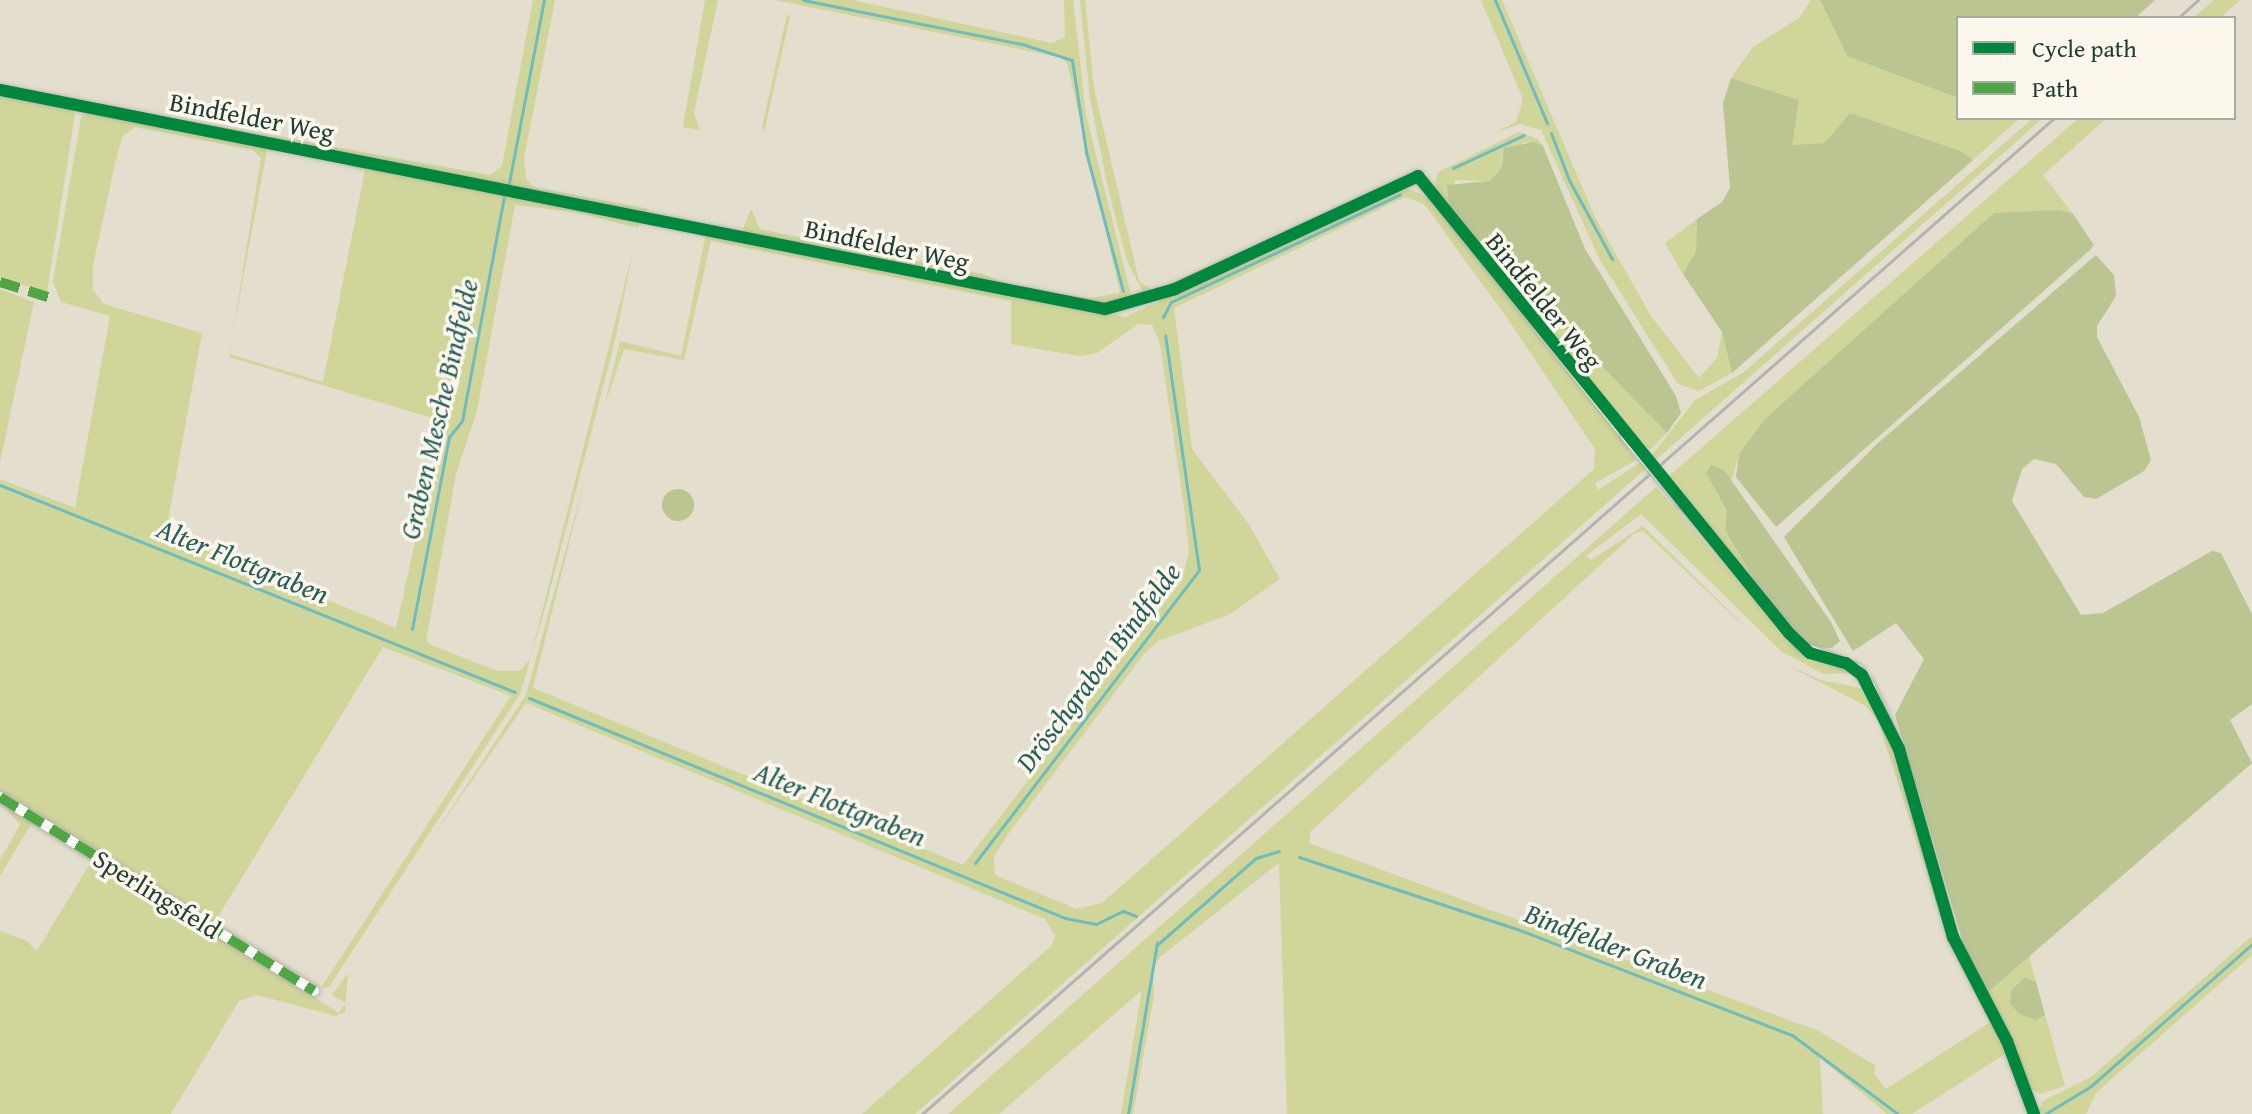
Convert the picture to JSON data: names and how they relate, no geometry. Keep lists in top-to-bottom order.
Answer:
{
  "streets": {
    "street": ["Bindfelder Weg", "Sperlingsfeld"]
  },
  "water": [
    "Graben Mesche Bindfelde",
    "Alter Flottgraben",
    "Dröschgraben Bindfelde",
    "Bindfelder Graben"
  ],
  "legend": ["Cycle path", "Path"]
}
